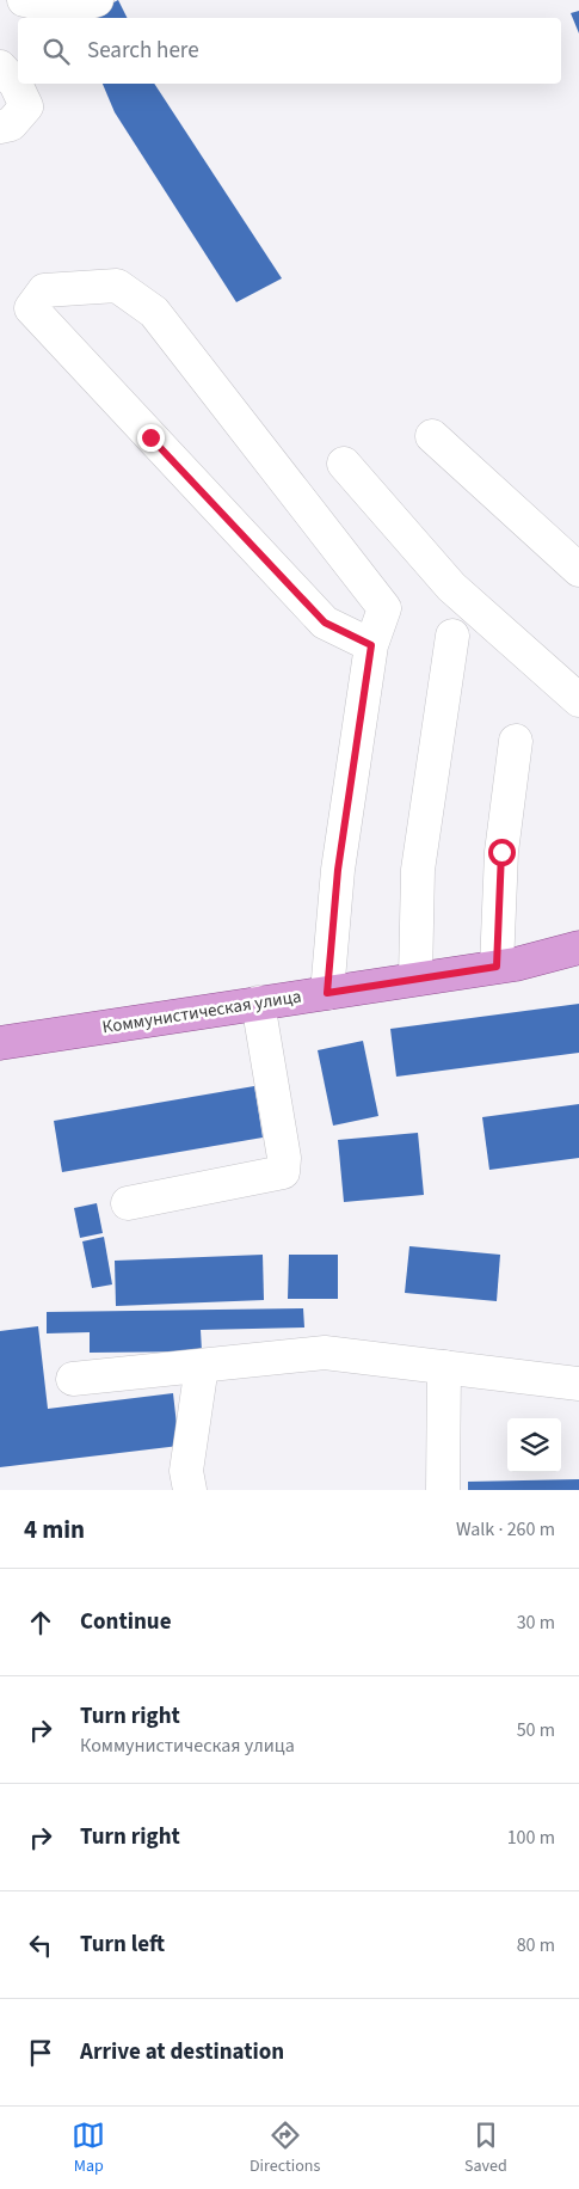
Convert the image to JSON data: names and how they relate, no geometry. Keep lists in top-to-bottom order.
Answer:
{
  "streets": {
    "main road": ["Коммунистическая улица"]
  },
  "page": {
    "search": "Search here",
    "heading": ["4 min", "Walk · 260 m"],
    "list": [
      ["Continue", "30 m"],
      ["Turn right", "Коммунистическая улица", "50 m"],
      ["Turn right", "100 m"],
      ["Turn left", "80 m"],
      "Arrive at destination"
    ],
    "nav": ["Map", "Directions", "Saved"]
  }
}
